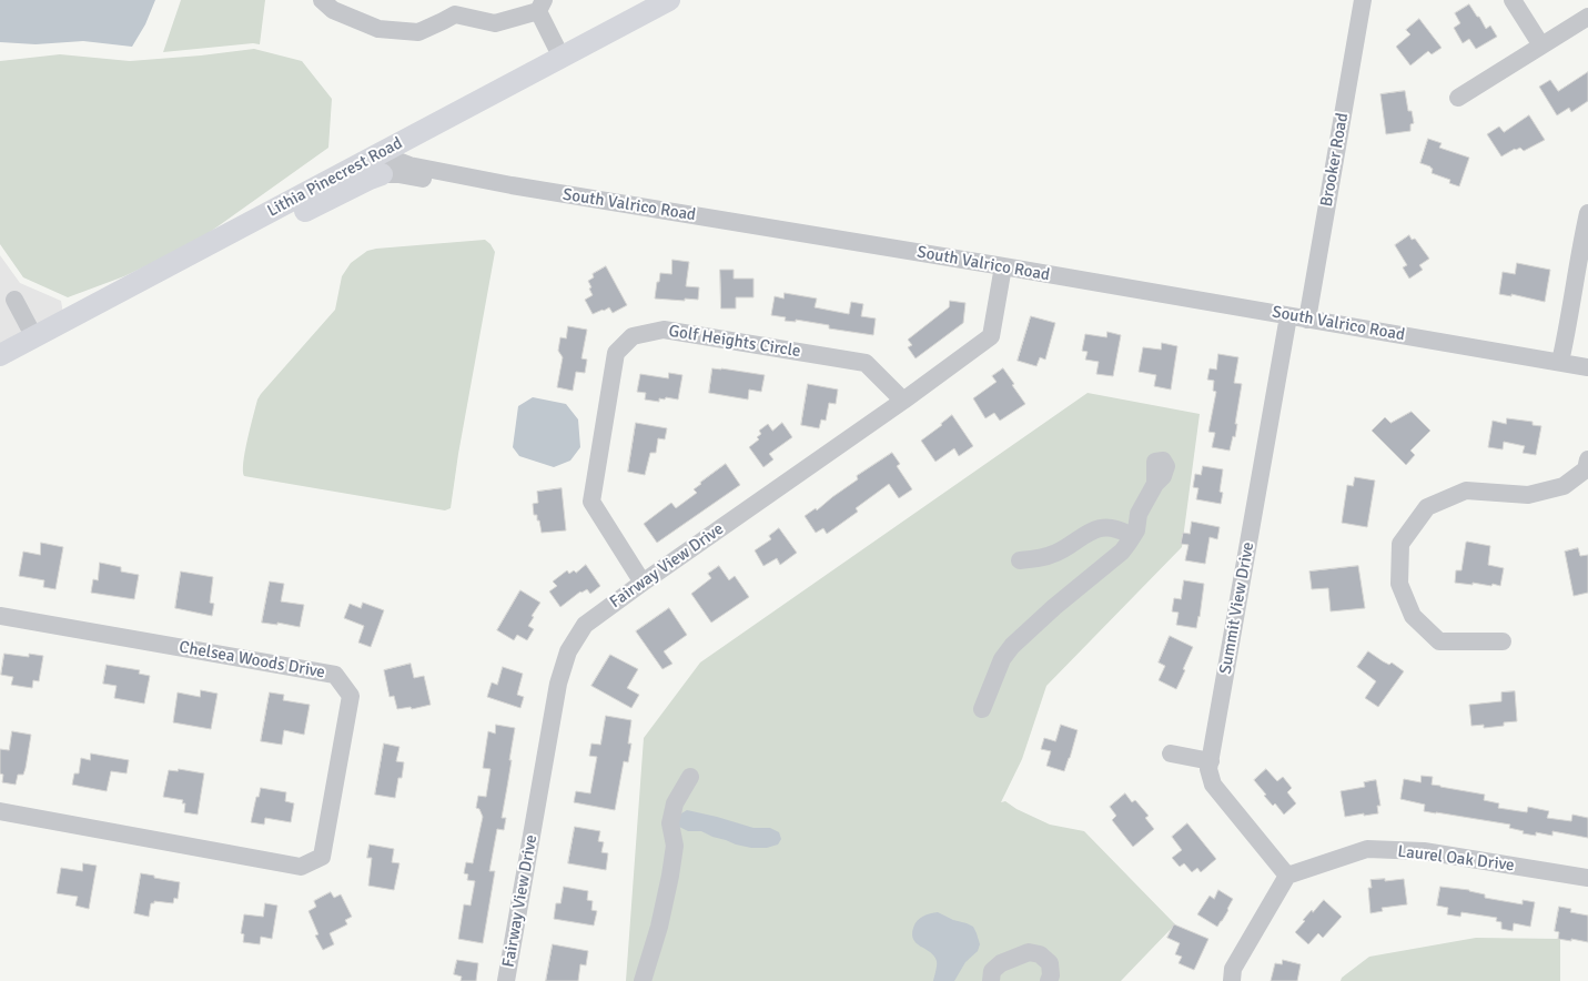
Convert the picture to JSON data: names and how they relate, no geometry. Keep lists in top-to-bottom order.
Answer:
{
  "streets": {
    "main road": ["Lithia Pinecrest Road"],
    "street": [
      "Brooker Road",
      "South Valrico Road",
      "Golf Heights Circle",
      "Fairway View Drive",
      "Summit View Drive",
      "Chelsea Woods Drive",
      "Laurel Oak Drive"
    ]
  },
  "crossings": [
    ["Brooker Road", "South Valrico Road"],
    ["Lithia Pinecrest Road", "South Valrico Road"],
    ["South Valrico Road", "Fairway View Drive"],
    ["South Valrico Road", "Summit View Drive"],
    ["Golf Heights Circle", "Fairway View Drive"],
    ["Summit View Drive", "Laurel Oak Drive"]
  ]
}
